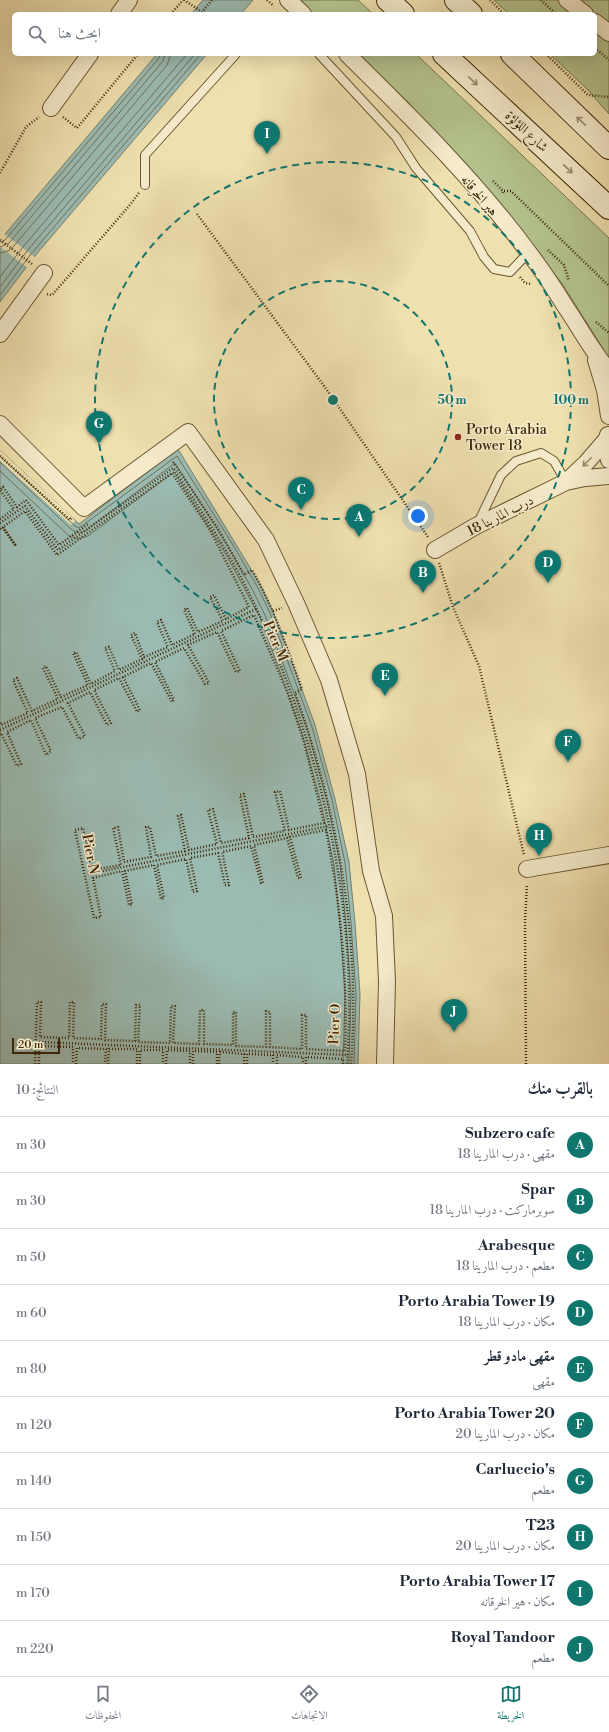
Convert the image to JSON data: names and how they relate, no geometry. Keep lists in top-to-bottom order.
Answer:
{
  "streets": {
    "main road": ["شارع اللؤلؤة"],
    "street": ["هير الخرقانه", "درب المارينا 18"],
    "path": ["Pier M", "Pier N", "Pier O"]
  },
  "crossings": [
    ["Pier M", "Pier N"],
    ["Pier M", "Pier O"],
    ["Pier N", "Pier O"]
  ],
  "places": ["Porto Arabia Tower 18"],
  "scale_bar": "20 m",
  "page": {
    "search": "ابحث هنا",
    "pins": [
      "I",
      "G",
      "C",
      "A",
      "D",
      "B",
      "E",
      "F",
      "H",
      "J"
    ],
    "scale": "20 m",
    "heading": ["بالقرب منك", "النتائج: 10"],
    "list": [
      {
        "mark": "A",
        "name": "Subzero cafe",
        "note": "مقهى · درب المارينا 18",
        "value": "30 m"
      },
      {
        "mark": "B",
        "name": "Spar",
        "note": "سوبرماركت · درب المارينا 18",
        "value": "30 m"
      },
      {
        "mark": "C",
        "name": "Arabesque",
        "note": "مطعم · درب المارينا 18",
        "value": "50 m"
      },
      {
        "mark": "D",
        "name": "Porto Arabia Tower 19",
        "note": "مكان · درب المارينا 18",
        "value": "60 m"
      },
      {
        "mark": "E",
        "name": "مقهى مادو قطر",
        "note": "مقهى",
        "value": "80 m"
      },
      {
        "mark": "F",
        "name": "Porto Arabia Tower 20",
        "note": "مكان · درب المارينا 20",
        "value": "120 m"
      },
      {
        "mark": "G",
        "name": "Carluccio's",
        "note": "مطعم",
        "value": "140 m"
      },
      {
        "mark": "H",
        "name": "T23",
        "note": "مكان · درب المارينا 20",
        "value": "150 m"
      },
      {
        "mark": "I",
        "name": "Porto Arabia Tower 17",
        "note": "مكان · هير الخرقانه",
        "value": "170 m"
      },
      {
        "mark": "J",
        "name": "Royal Tandoor",
        "note": "مطعم",
        "value": "220 m"
      }
    ],
    "nav": ["الخريطة", "الاتجاهات", "المحفوظات"]
  },
  "rings": ["50 m", "100 m"]
}
